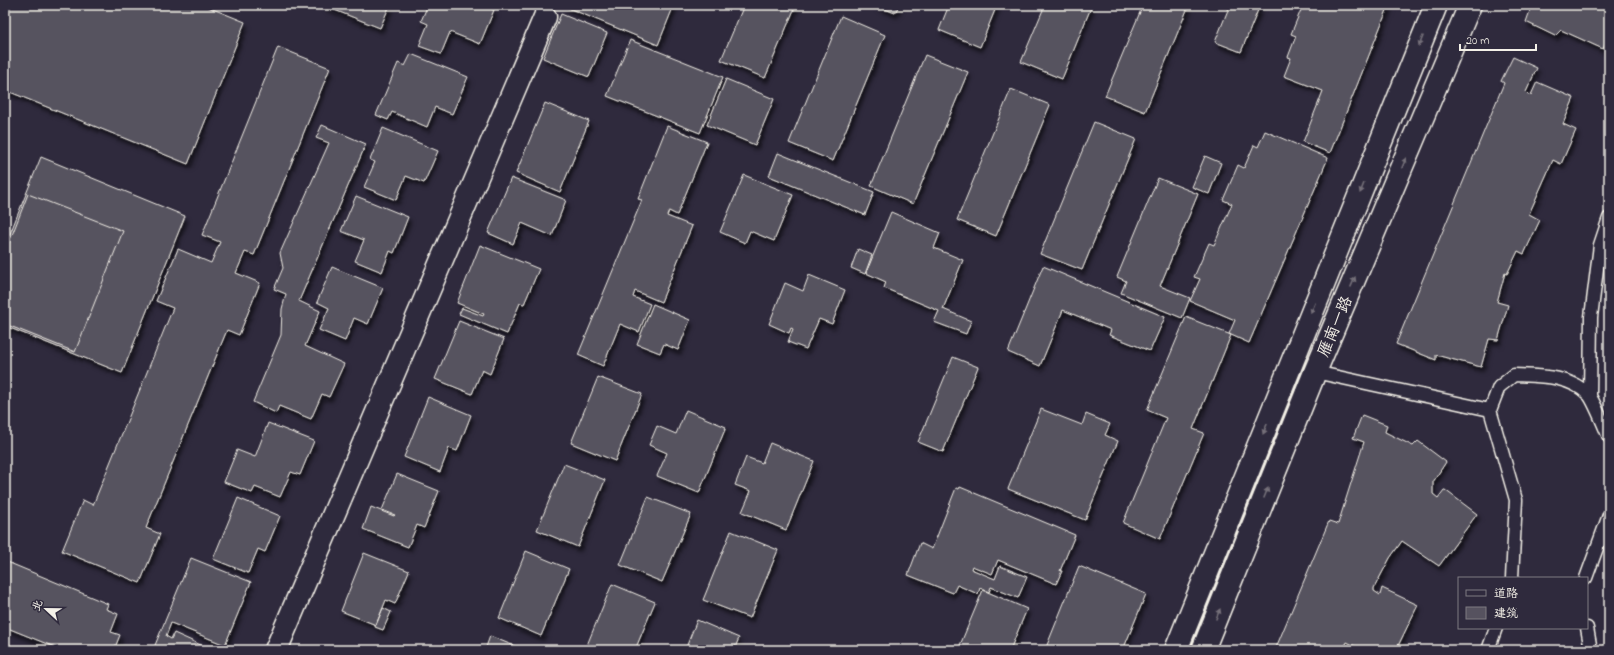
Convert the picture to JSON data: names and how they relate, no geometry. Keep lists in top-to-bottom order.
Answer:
{
  "streets": {
    "main road": ["雁南一路"]
  },
  "legend": ["道路", "建筑"],
  "scale_bar": "20 m",
  "north": "left"
}
